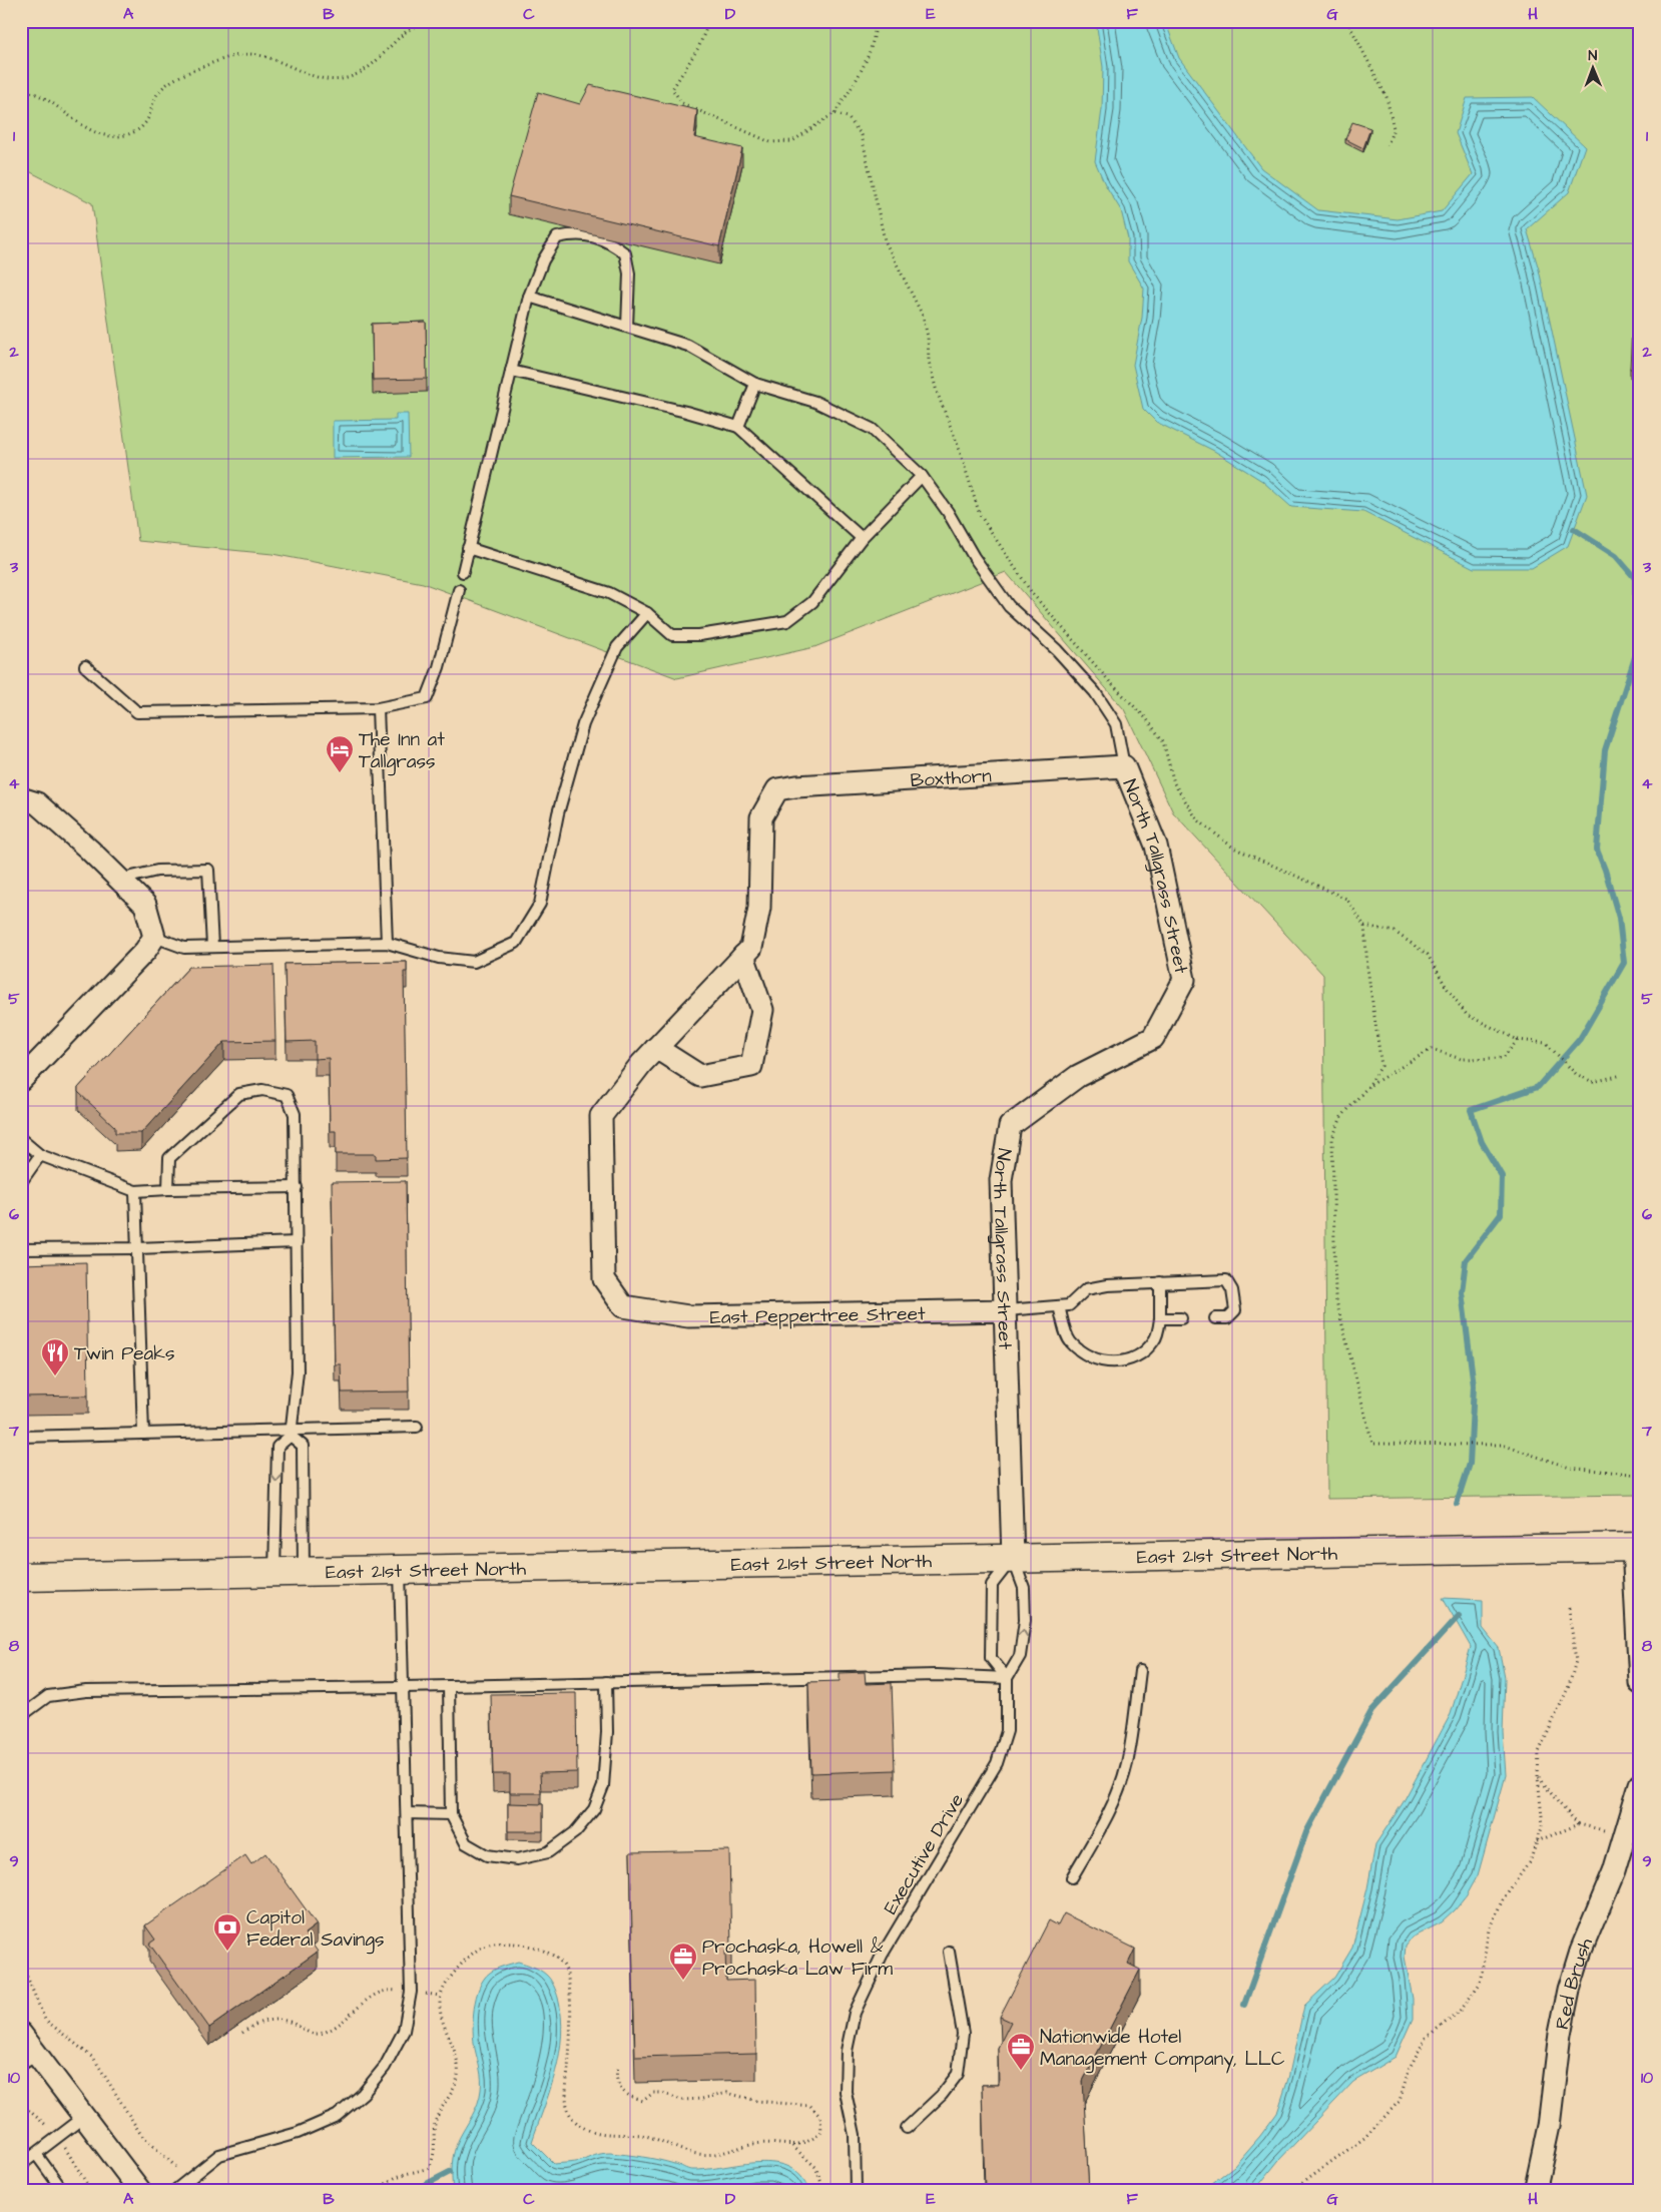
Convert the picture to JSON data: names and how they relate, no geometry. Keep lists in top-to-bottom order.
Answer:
{
  "streets": {
    "main road": ["East 21st Street North"],
    "street": [
      "Boxthorn",
      "North Tallgrass Street",
      "East Peppertree Street",
      "Red Brush"
    ],
    "lane": ["Executive Drive"]
  },
  "crossings": [
    ["Boxthorn", "North Tallgrass Street"],
    ["North Tallgrass Street", "East Peppertree Street"],
    ["North Tallgrass Street", "East 21st Street North"]
  ],
  "places": {
    "hotel": ["The Inn at Tallgrass"],
    "restaurant": ["Twin Peaks"],
    "bank": ["Capitol Federal Savings"],
    "office": ["Prochaska, Howell & Prochaska Law Firm", "Nationwide Hotel Management Company, LLC"]
  },
  "north": "top",
  "grid": {
    "columns": [
      "A",
      "B",
      "C",
      "D",
      "E",
      "F",
      "G",
      "H"
    ],
    "rows": [
      "1",
      "2",
      "3",
      "4",
      "5",
      "6",
      "7",
      "8",
      "9",
      "10"
    ]
  }
}
